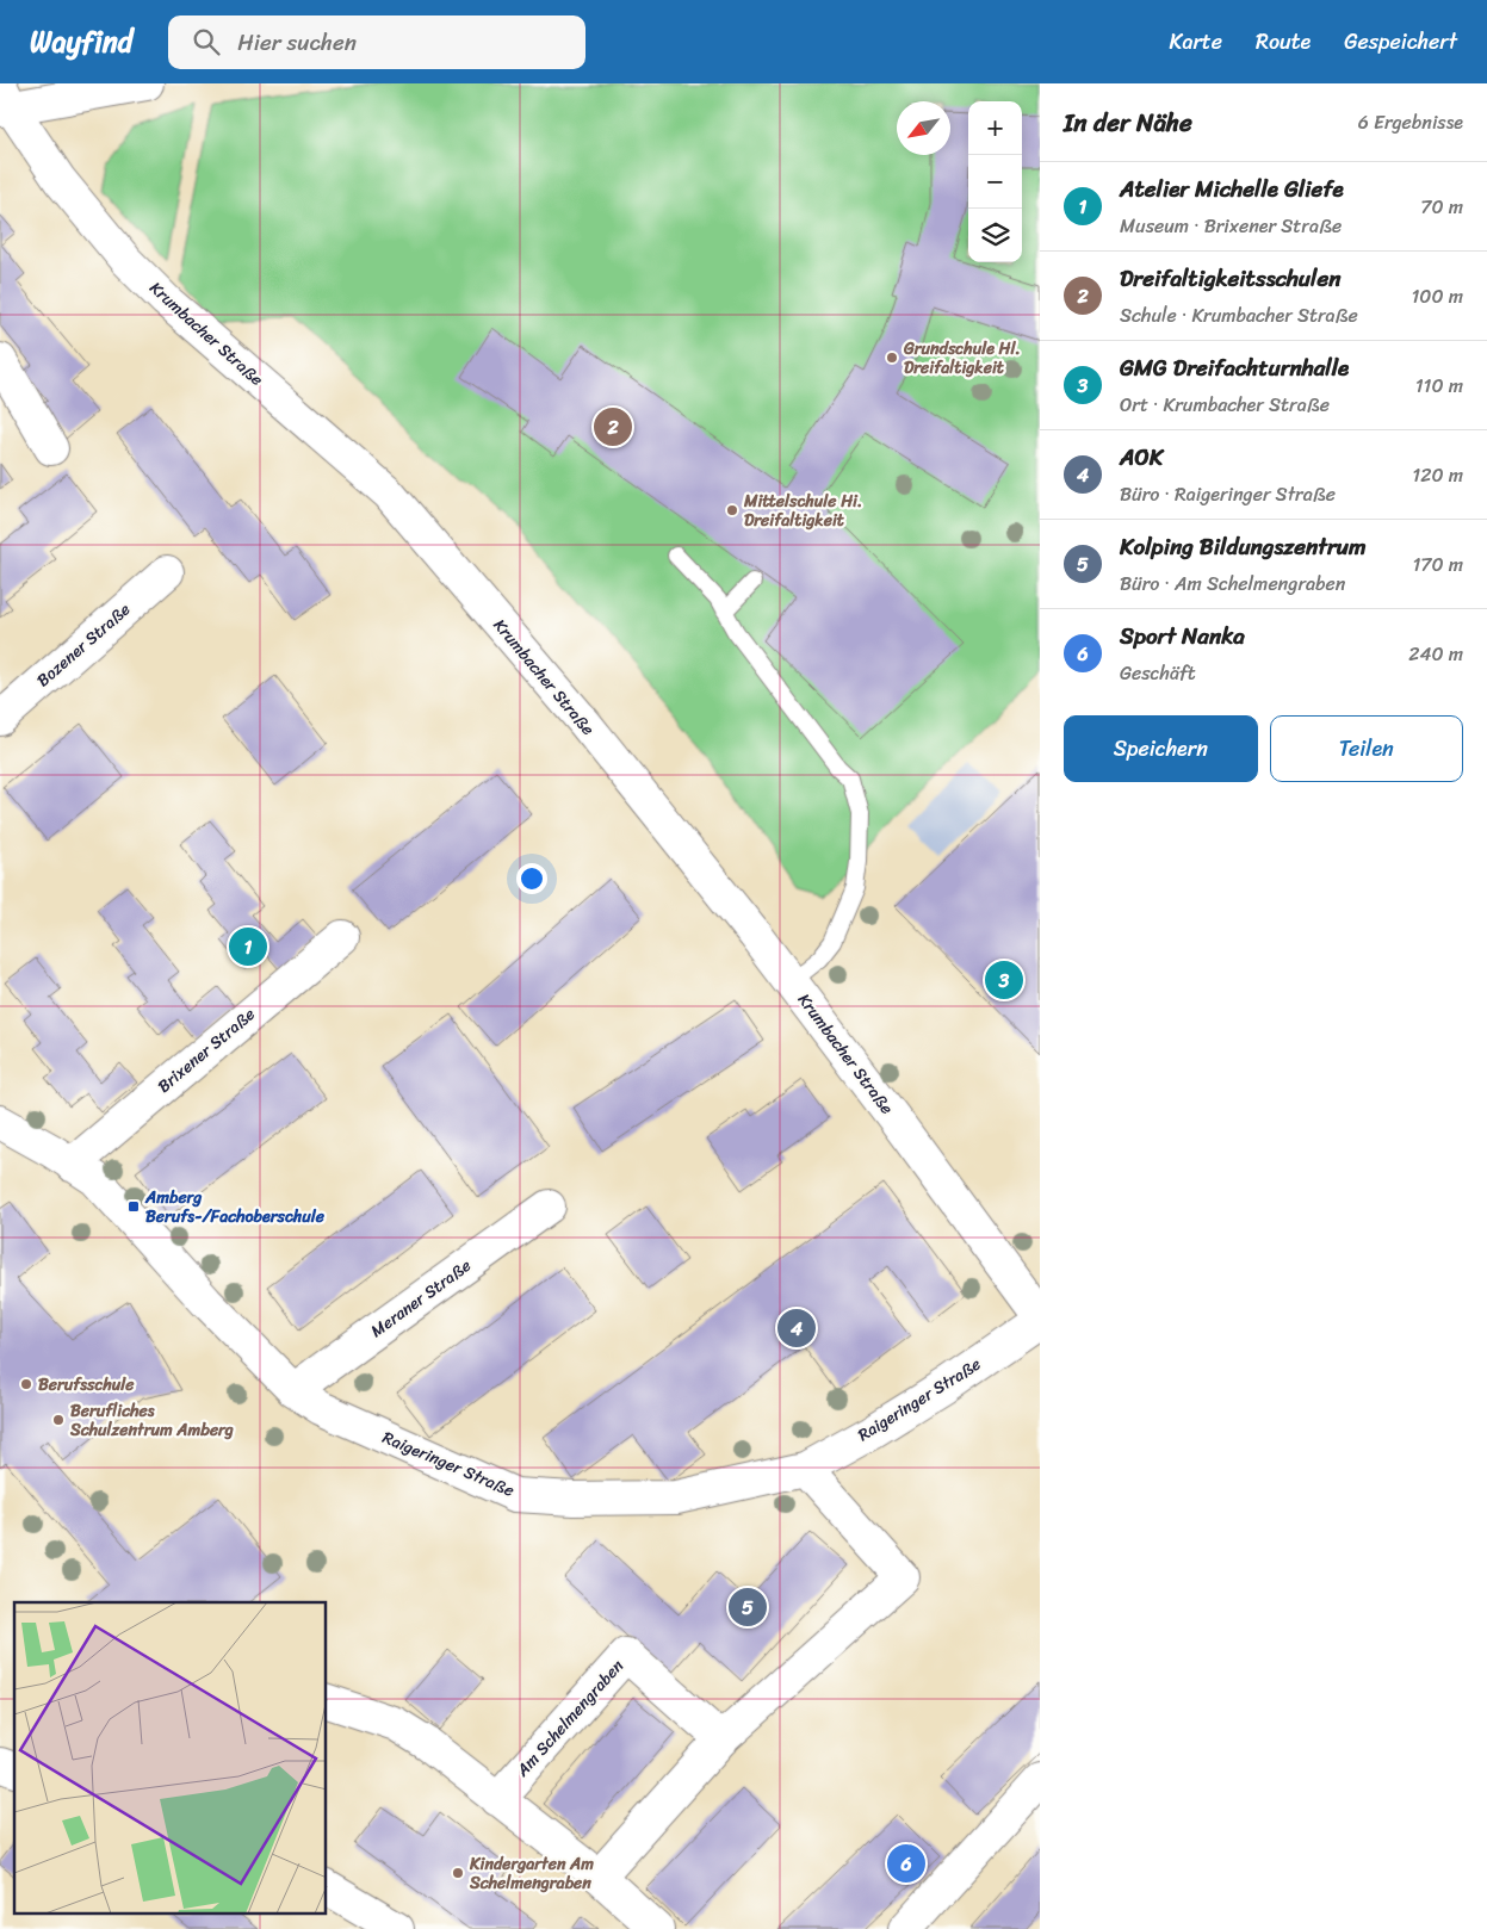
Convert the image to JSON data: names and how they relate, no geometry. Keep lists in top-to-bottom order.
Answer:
{
  "streets": {
    "street": [
      "Krumbacher Straße",
      "Bozener Straße",
      "Brixener Straße",
      "Meraner Straße",
      "Raigeringer Straße",
      "Am Schelmengraben"
    ]
  },
  "crossings": [
    ["Brixener Straße", "Raigeringer Straße"],
    ["Meraner Straße", "Raigeringer Straße"]
  ],
  "places": {
    "other": [
      "Grundschule Hl. Dreifaltigkeit",
      "Mittelschule Hi. Dreifaltigkeit",
      "Berufsschule",
      "Berufliches Schulzentrum Amberg",
      "Kindergarten Am Schelmengraben"
    ],
    "transit": ["Amberg Berufs-/Fachoberschule"]
  },
  "north": "bottom left",
  "page": {
    "header": "Wayfind",
    "search": "Hier suchen",
    "nav": ["Karte", "Route", "Gespeichert"],
    "heading": ["In der Nähe", "6 Ergebnisse"],
    "map_buttons": ["+", "−"],
    "list": [
      {
        "mark": "1",
        "name": "Atelier Michelle Gliefe",
        "note": "Museum · Brixener Straße",
        "value": "70 m"
      },
      {
        "mark": "2",
        "name": "Dreifaltigkeitsschulen",
        "note": "Schule · Krumbacher Straße",
        "value": "100 m"
      },
      {
        "mark": "3",
        "name": "GMG Dreifachturnhalle",
        "note": "Ort · Krumbacher Straße",
        "value": "110 m"
      },
      {
        "mark": "4",
        "name": "AOK",
        "note": "Büro · Raigeringer Straße",
        "value": "120 m"
      },
      {
        "mark": "5",
        "name": "Kolping Bildungszentrum",
        "note": "Büro · Am Schelmengraben",
        "value": "170 m"
      },
      {
        "mark": "6",
        "name": "Sport Nanka",
        "note": "Geschäft",
        "value": "240 m"
      }
    ],
    "pins": [
      "2",
      "1",
      "3",
      "4",
      "5",
      "6"
    ],
    "buttons": ["Speichern", "Teilen"]
  }
}
